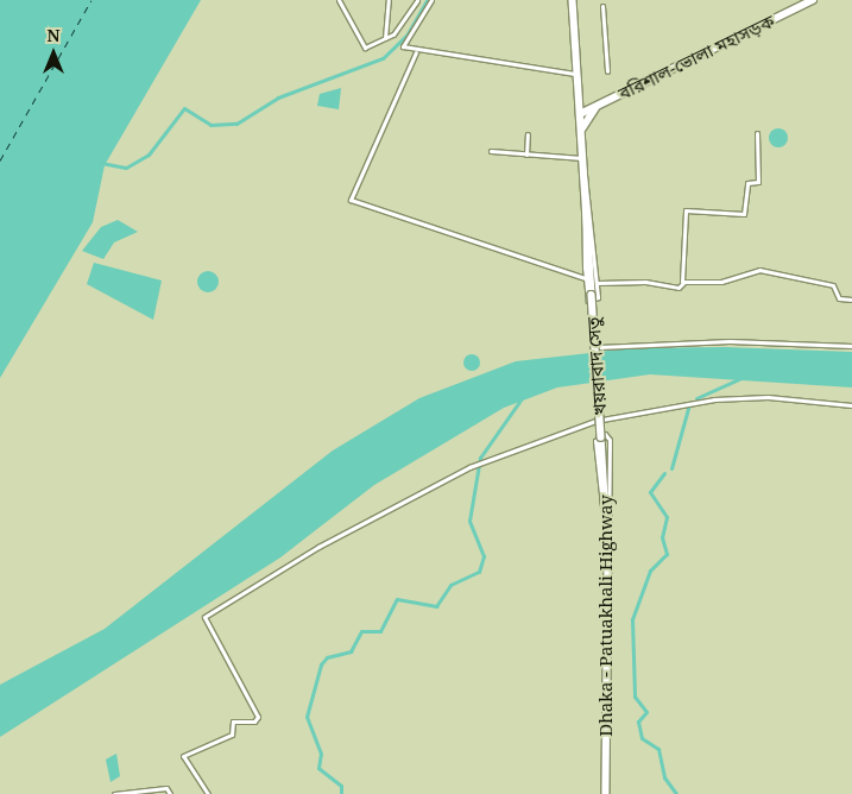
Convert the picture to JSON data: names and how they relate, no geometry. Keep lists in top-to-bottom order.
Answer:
{
  "streets": {
    "highway": ["বরিশাল-ভোলা মহাসড়ক", "খয়রাবাদ সেতু", "Dhaka - Patuakhali Highway"]
  },
  "crossings": [
    ["খয়রাবাদ সেতু", "Dhaka - Patuakhali Highway"]
  ],
  "north": "top"
}
